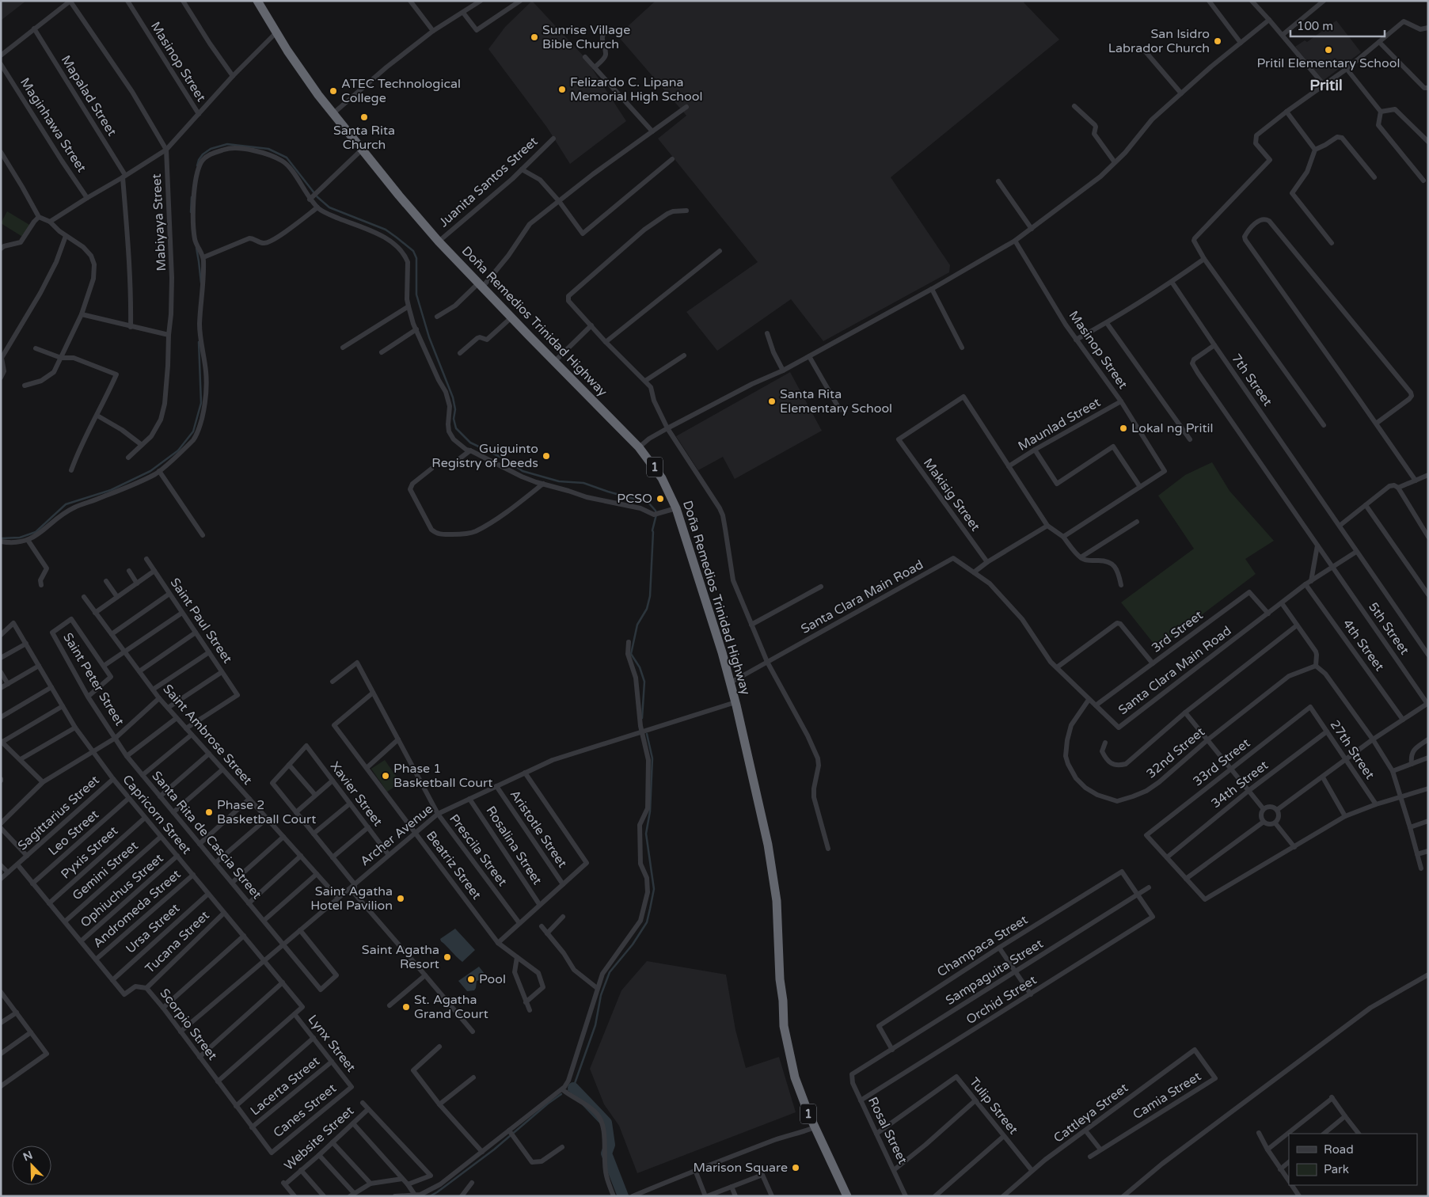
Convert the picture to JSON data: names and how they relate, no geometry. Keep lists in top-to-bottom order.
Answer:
{
  "streets": {
    "highway": ["Doña Remedios Trinidad Highway", "1"],
    "street": [
      "Masinop Street",
      "Mapalad Street",
      "Maginhawa Street",
      "Juanita Santos Street",
      "Mabiyaya Street",
      "7th Street",
      "Maunlad Street",
      "Makisig Street",
      "Santa Clara Main Road",
      "Saint Paul Street",
      "5th Street",
      "3rd Street",
      "4th Street",
      "Saint Peter Street",
      "Saint Ambrose Street",
      "27th Street",
      "32nd Street",
      "33rd Street",
      "34th Street",
      "Xavier Street",
      "Sagittarius Street",
      "Capricorn Street",
      "Aristotle Street",
      "Leo Street",
      "Santa Rita de Cascia Street",
      "Archer Avenue",
      "Rosalina Street",
      "Prescila Street",
      "Pyxis Street",
      "Beatriz Street",
      "Gemini Street",
      "Ophiuchus Street",
      "Andromeda Street",
      "Ursa Street",
      "Tucana Street",
      "Champaca Street",
      "Sampaguita Street",
      "Orchid Street",
      "Scorpio Street",
      "Lynx Street",
      "Lacerta Street",
      "Camia Street",
      "Tulip Street",
      "Canes Street",
      "Cattleya Street",
      "Rosal Street",
      "Website Street"
    ]
  },
  "crossings": [
    ["Masinop Street", "Maunlad Street"],
    ["Juanita Santos Street", "Doña Remedios Trinidad Highway"],
    ["Doña Remedios Trinidad Highway", "Santa Clara Main Road"],
    ["Doña Remedios Trinidad Highway", "Archer Avenue"],
    ["7th Street", "Santa Clara Main Road"],
    ["Maunlad Street", "Makisig Street"],
    ["Santa Clara Main Road", "5th Street"],
    ["Santa Clara Main Road", "3rd Street"],
    ["Santa Clara Main Road", "4th Street"],
    ["Santa Clara Main Road", "32nd Street"],
    ["Saint Paul Street", "Saint Ambrose Street"],
    ["Saint Peter Street", "Santa Rita de Cascia Street"],
    ["Saint Ambrose Street", "Archer Avenue"],
    ["27th Street", "33rd Street"],
    ["27th Street", "34th Street"],
    ["33rd Street", "34th Street"],
    ["Xavier Street", "Archer Avenue"],
    ["Sagittarius Street", "Capricorn Street"],
    ["Sagittarius Street", "Scorpio Street"],
    ["Capricorn Street", "Leo Street"],
    ["Capricorn Street", "Archer Avenue"],
    ["Capricorn Street", "Pyxis Street"],
    ["Capricorn Street", "Gemini Street"],
    ["Capricorn Street", "Ophiuchus Street"],
    ["Capricorn Street", "Andromeda Street"],
    ["Capricorn Street", "Ursa Street"],
    ["Capricorn Street", "Tucana Street"],
    ["Capricorn Street", "Lynx Street"],
    ["Aristotle Street", "Archer Avenue"],
    ["Leo Street", "Scorpio Street"],
    ["Santa Rita de Cascia Street", "Archer Avenue"],
    ["Archer Avenue", "Rosalina Street"],
    ["Archer Avenue", "Prescila Street"],
    ["Archer Avenue", "Beatriz Street"],
    ["Archer Avenue", "Scorpio Street"],
    ["Prescila Street", "Beatriz Street"],
    ["Pyxis Street", "Scorpio Street"],
    ["Gemini Street", "Scorpio Street"],
    ["Ophiuchus Street", "Scorpio Street"],
    ["Andromeda Street", "Scorpio Street"],
    ["Ursa Street", "Scorpio Street"],
    ["Tucana Street", "Scorpio Street"],
    ["Champaca Street", "Sampaguita Street"],
    ["Champaca Street", "Orchid Street"],
    ["Sampaguita Street", "Orchid Street"],
    ["Sampaguita Street", "Rosal Street"],
    ["Orchid Street", "Rosal Street"],
    ["Scorpio Street", "Lacerta Street"],
    ["Scorpio Street", "Canes Street"],
    ["Lynx Street", "Lacerta Street"],
    ["Lynx Street", "Canes Street"],
    ["Camia Street", "Cattleya Street"],
    ["Tulip Street", "Cattleya Street"],
    ["Tulip Street", "Rosal Street"]
  ],
  "districts": ["Pritil"],
  "places": [
    "Sunrise Village Bible Church",
    "San Isidro Labrador Church",
    "Pritil Elementary School",
    "Felizardo C. Lipana Memorial High School",
    "ATEC Technological College",
    "Santa Rita Church",
    "Santa Rita Elementary School",
    "Lokal ng Pritil",
    "Guiguinto Registry of Deeds",
    "PCSO",
    "Phase 1 Basketball Court",
    "Phase 2 Basketball Court",
    "Saint Agatha Hotel Pavilion",
    "Saint Agatha Resort",
    "Pool",
    "St. Agatha Grand Court",
    "Marison Square"
  ],
  "legend": ["Road", "Park"],
  "scale_bar": "100 m",
  "north": "top left"
}
